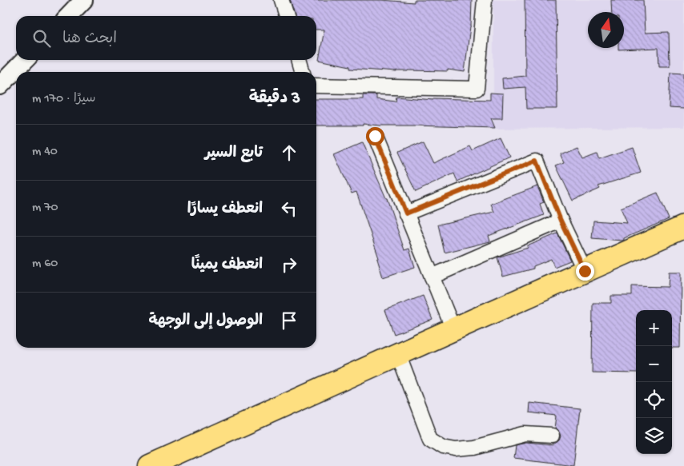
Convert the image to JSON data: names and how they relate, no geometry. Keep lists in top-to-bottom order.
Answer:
{
  "north": "top",
  "page": {
    "search": "ابحث هنا",
    "heading": ["3 دقيقة", "سيرًا · 170 m"],
    "list": [
      ["تابع السير", "40 m"],
      ["انعطف يسارًا", "70 m"],
      ["انعطف يمينًا", "60 m"],
      "الوصول إلى الوجهة"
    ],
    "map_buttons": ["+", "−"]
  }
}
